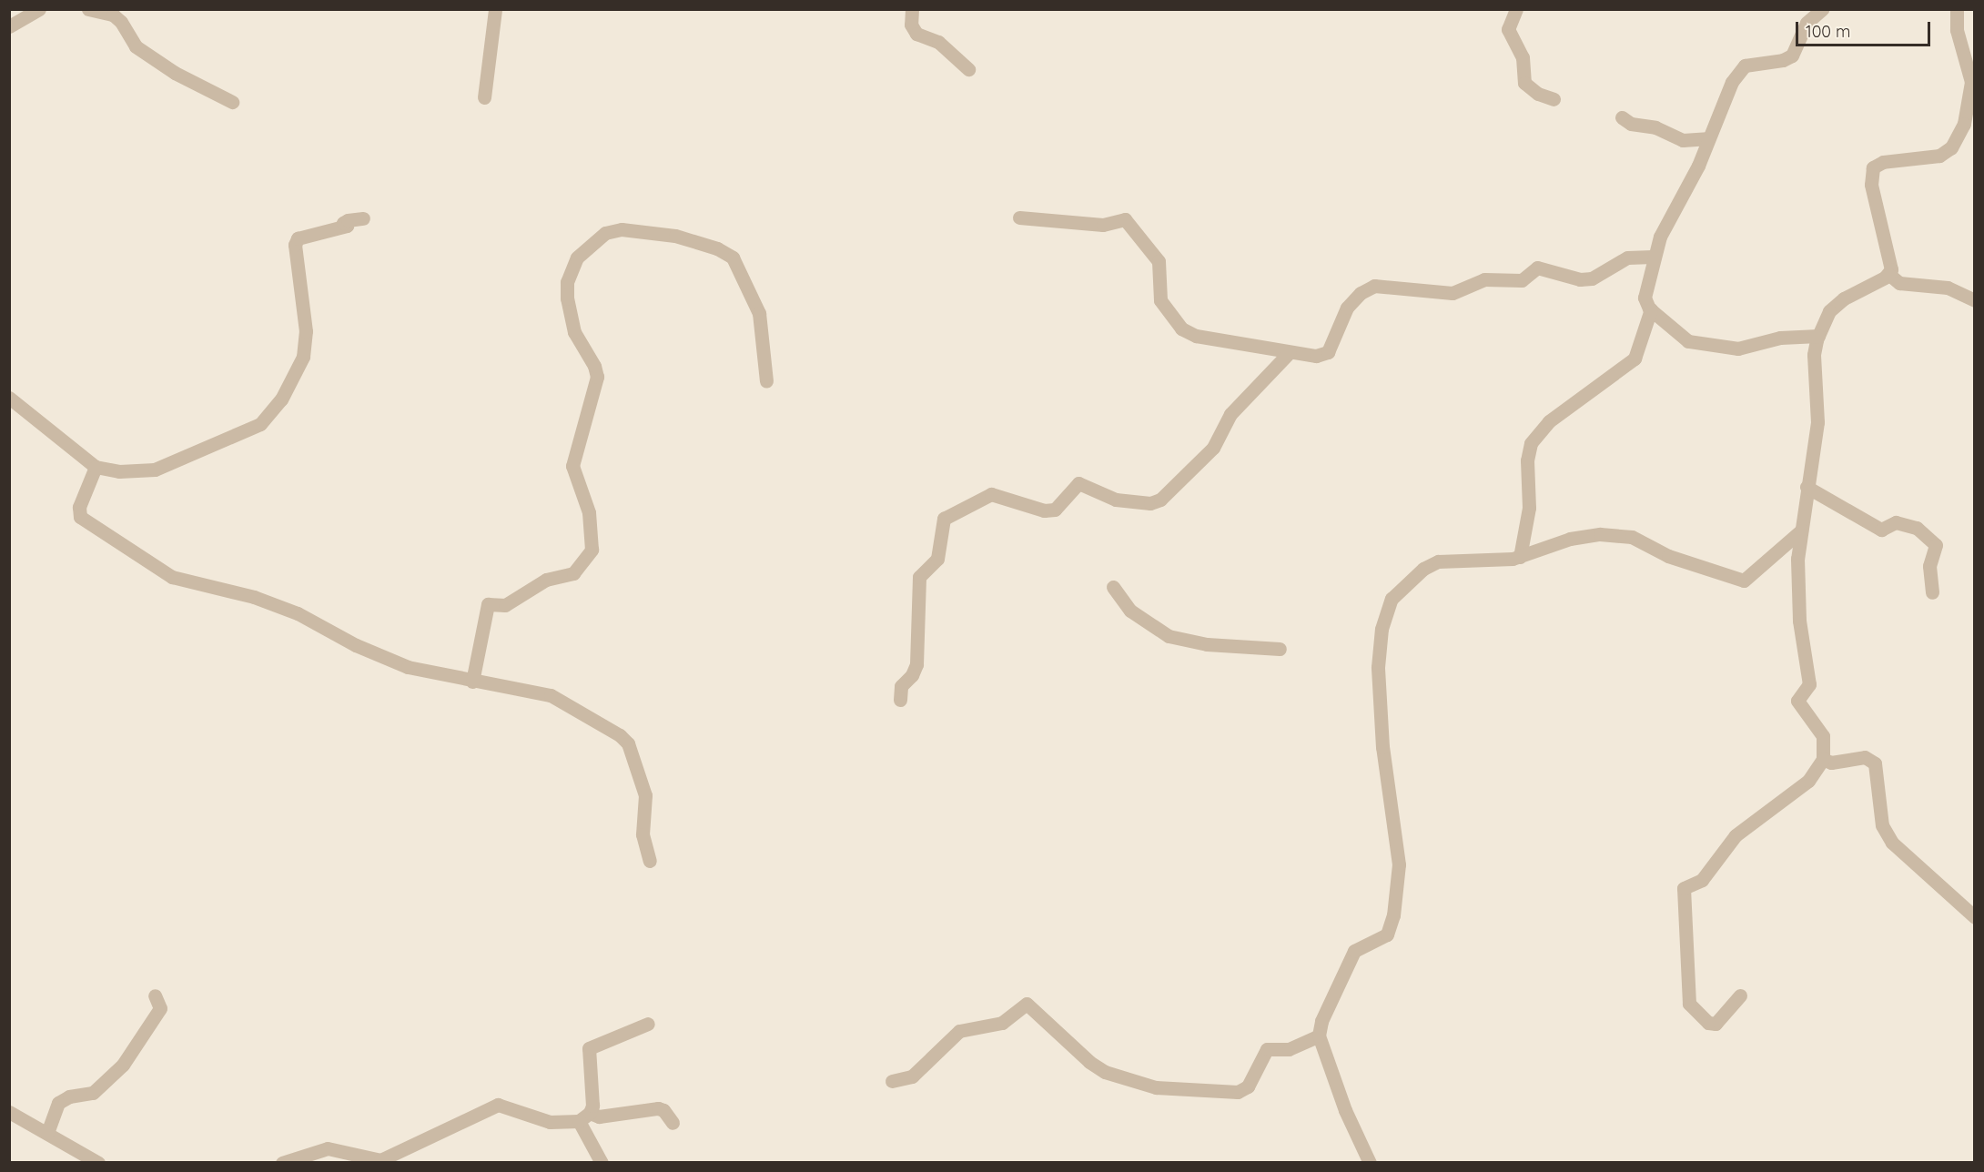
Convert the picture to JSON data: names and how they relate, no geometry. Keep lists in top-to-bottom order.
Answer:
{
  "scale_bar": "100 m"
}
